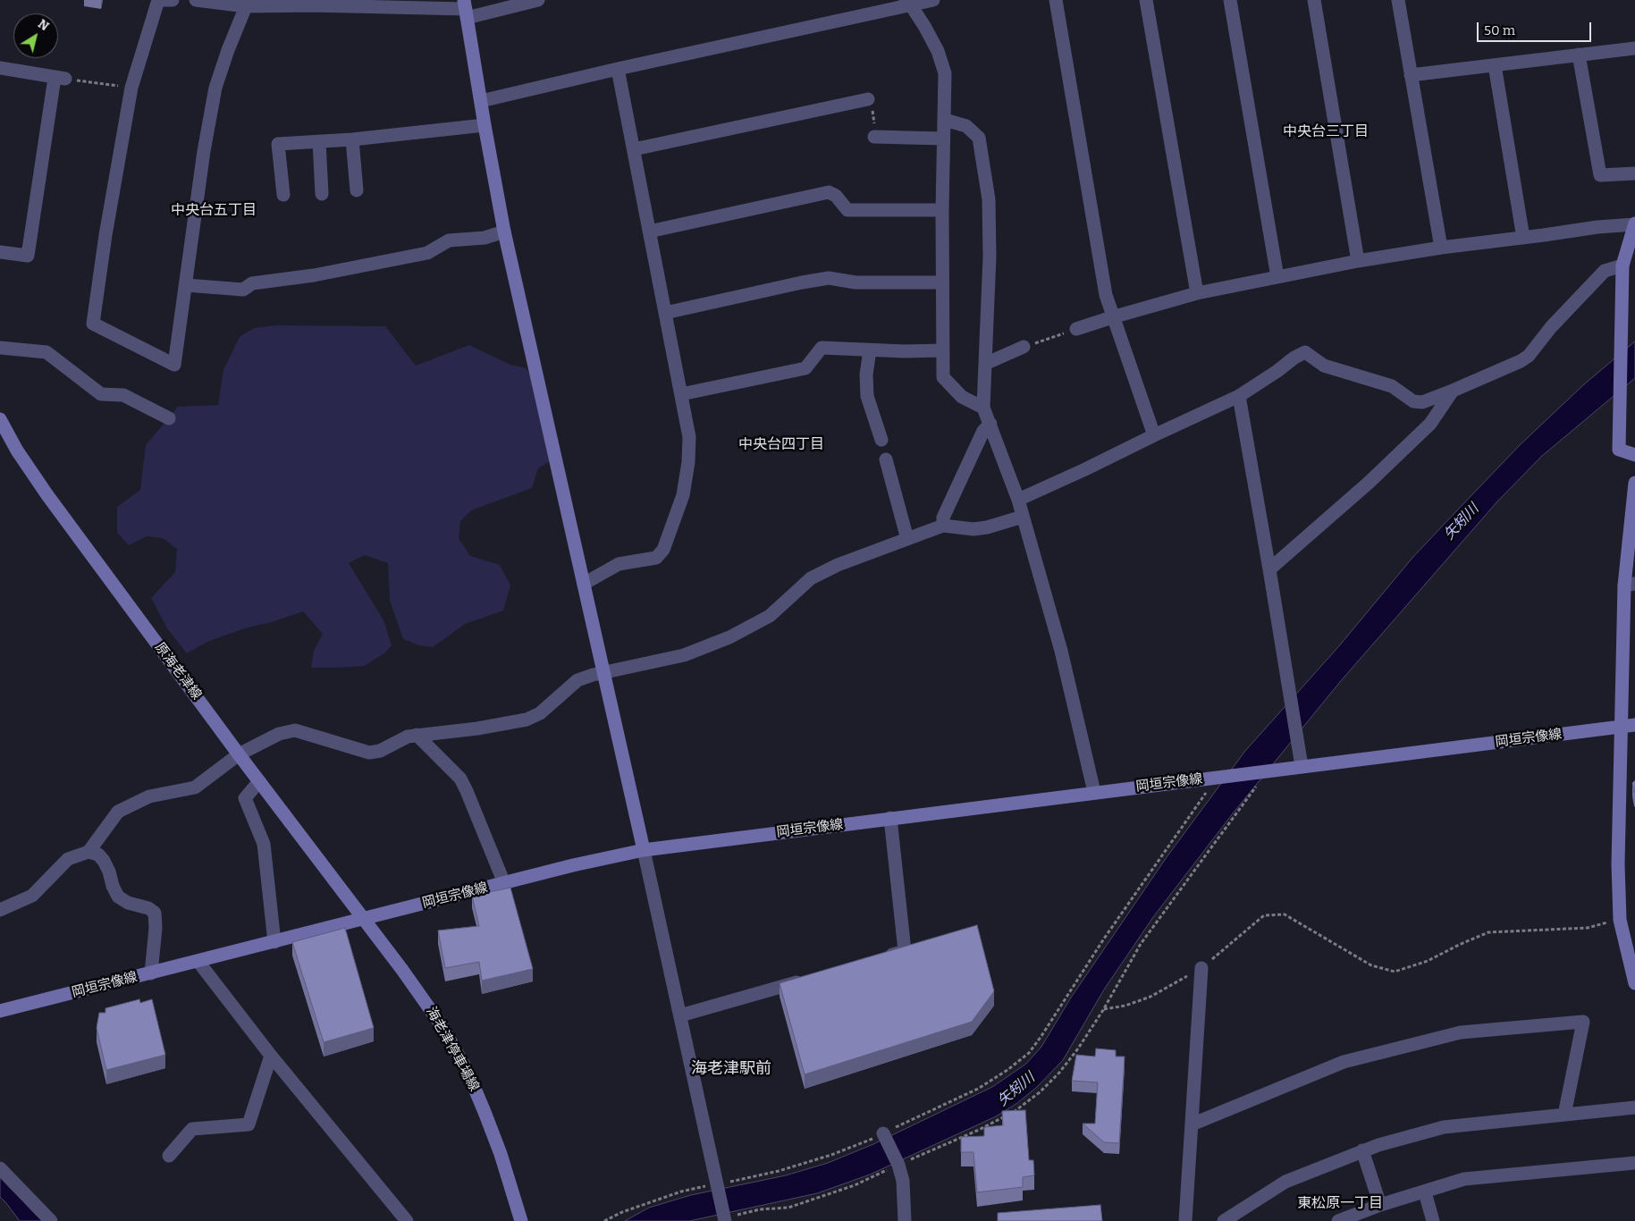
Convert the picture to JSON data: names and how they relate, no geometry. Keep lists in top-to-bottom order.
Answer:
{
  "streets": {
    "main road": ["原海老津線", "岡垣宗像線", "海老津停車場線"]
  },
  "crossings": [
    ["原海老津線", "岡垣宗像線"],
    ["原海老津線", "海老津停車場線"],
    ["岡垣宗像線", "海老津停車場線"]
  ],
  "districts": [
    "中央台三丁目",
    "中央台五丁目",
    "中央台四丁目",
    "海老津駅前",
    "東松原一丁目"
  ],
  "water": ["矢矧川"],
  "scale_bar": "50 m",
  "north": "top right"
}
